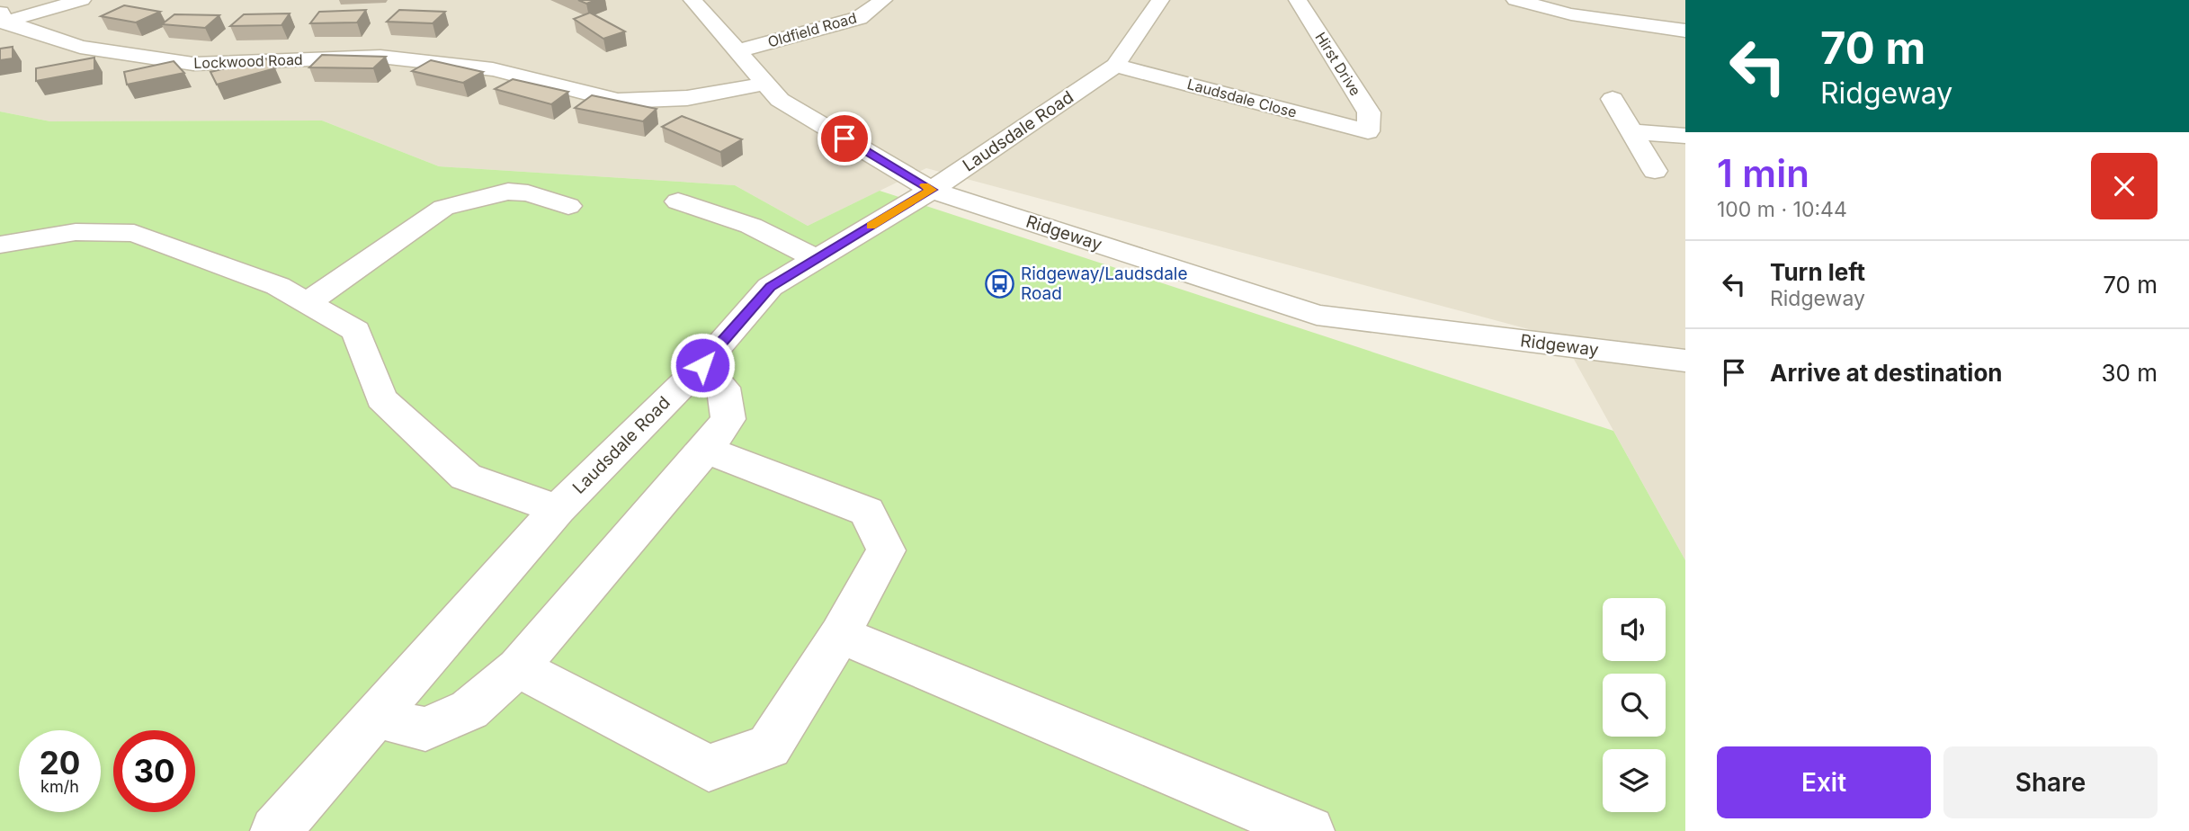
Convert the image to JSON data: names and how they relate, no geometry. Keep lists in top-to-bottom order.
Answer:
{
  "streets": {
    "street": [
      "Oldfield Road",
      "Lockwood Road",
      "Hirst Drive",
      "Laudsdale Close",
      "Laudsdale Road",
      "Ridgeway"
    ]
  },
  "crossings": [
    ["Oldfield Road", "Ridgeway"],
    ["Lockwood Road", "Ridgeway"],
    ["Hirst Drive", "Laudsdale Close"],
    ["Laudsdale Close", "Laudsdale Road"],
    ["Laudsdale Road", "Ridgeway"]
  ],
  "places": {
    "bus stop": ["Ridgeway/Laudsdale Road"]
  },
  "page": {
    "turn": ["70 m", "Ridgeway"],
    "heading": ["1 min", "100 m · 10:44"],
    "list": [
      {
        "name": "Turn left",
        "note": "Ridgeway",
        "value": "70 m"
      },
      {
        "name": "Arrive at destination",
        "value": "30 m"
      }
    ],
    "speed": "20 km/h",
    "limit": "30",
    "buttons": ["Exit", "Share"]
  }
}
